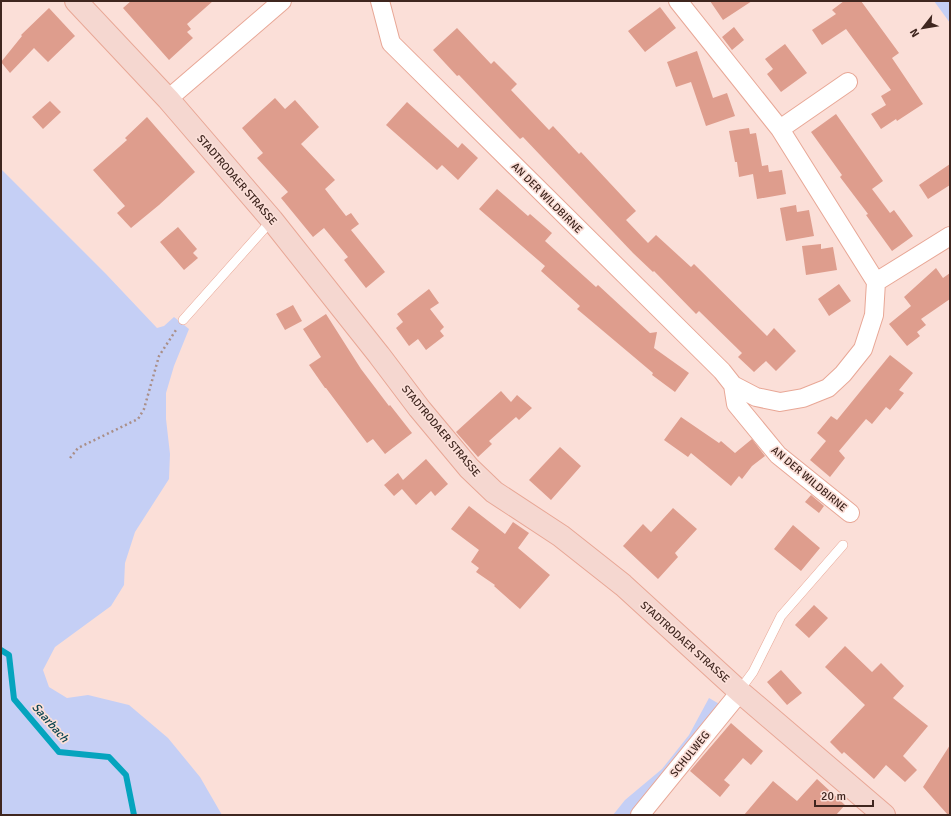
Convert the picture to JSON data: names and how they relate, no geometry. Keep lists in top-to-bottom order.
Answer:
{
  "streets": {
    "main road": ["STADTRODAER STRASSE"],
    "street": ["AN DER WILDBIRNE", "SCHULWEG"]
  },
  "crossings": [
    ["STADTRODAER STRASSE", "SCHULWEG"]
  ],
  "water": ["Saarbach"],
  "scale_bar": "20 m",
  "north": "bottom left"
}
